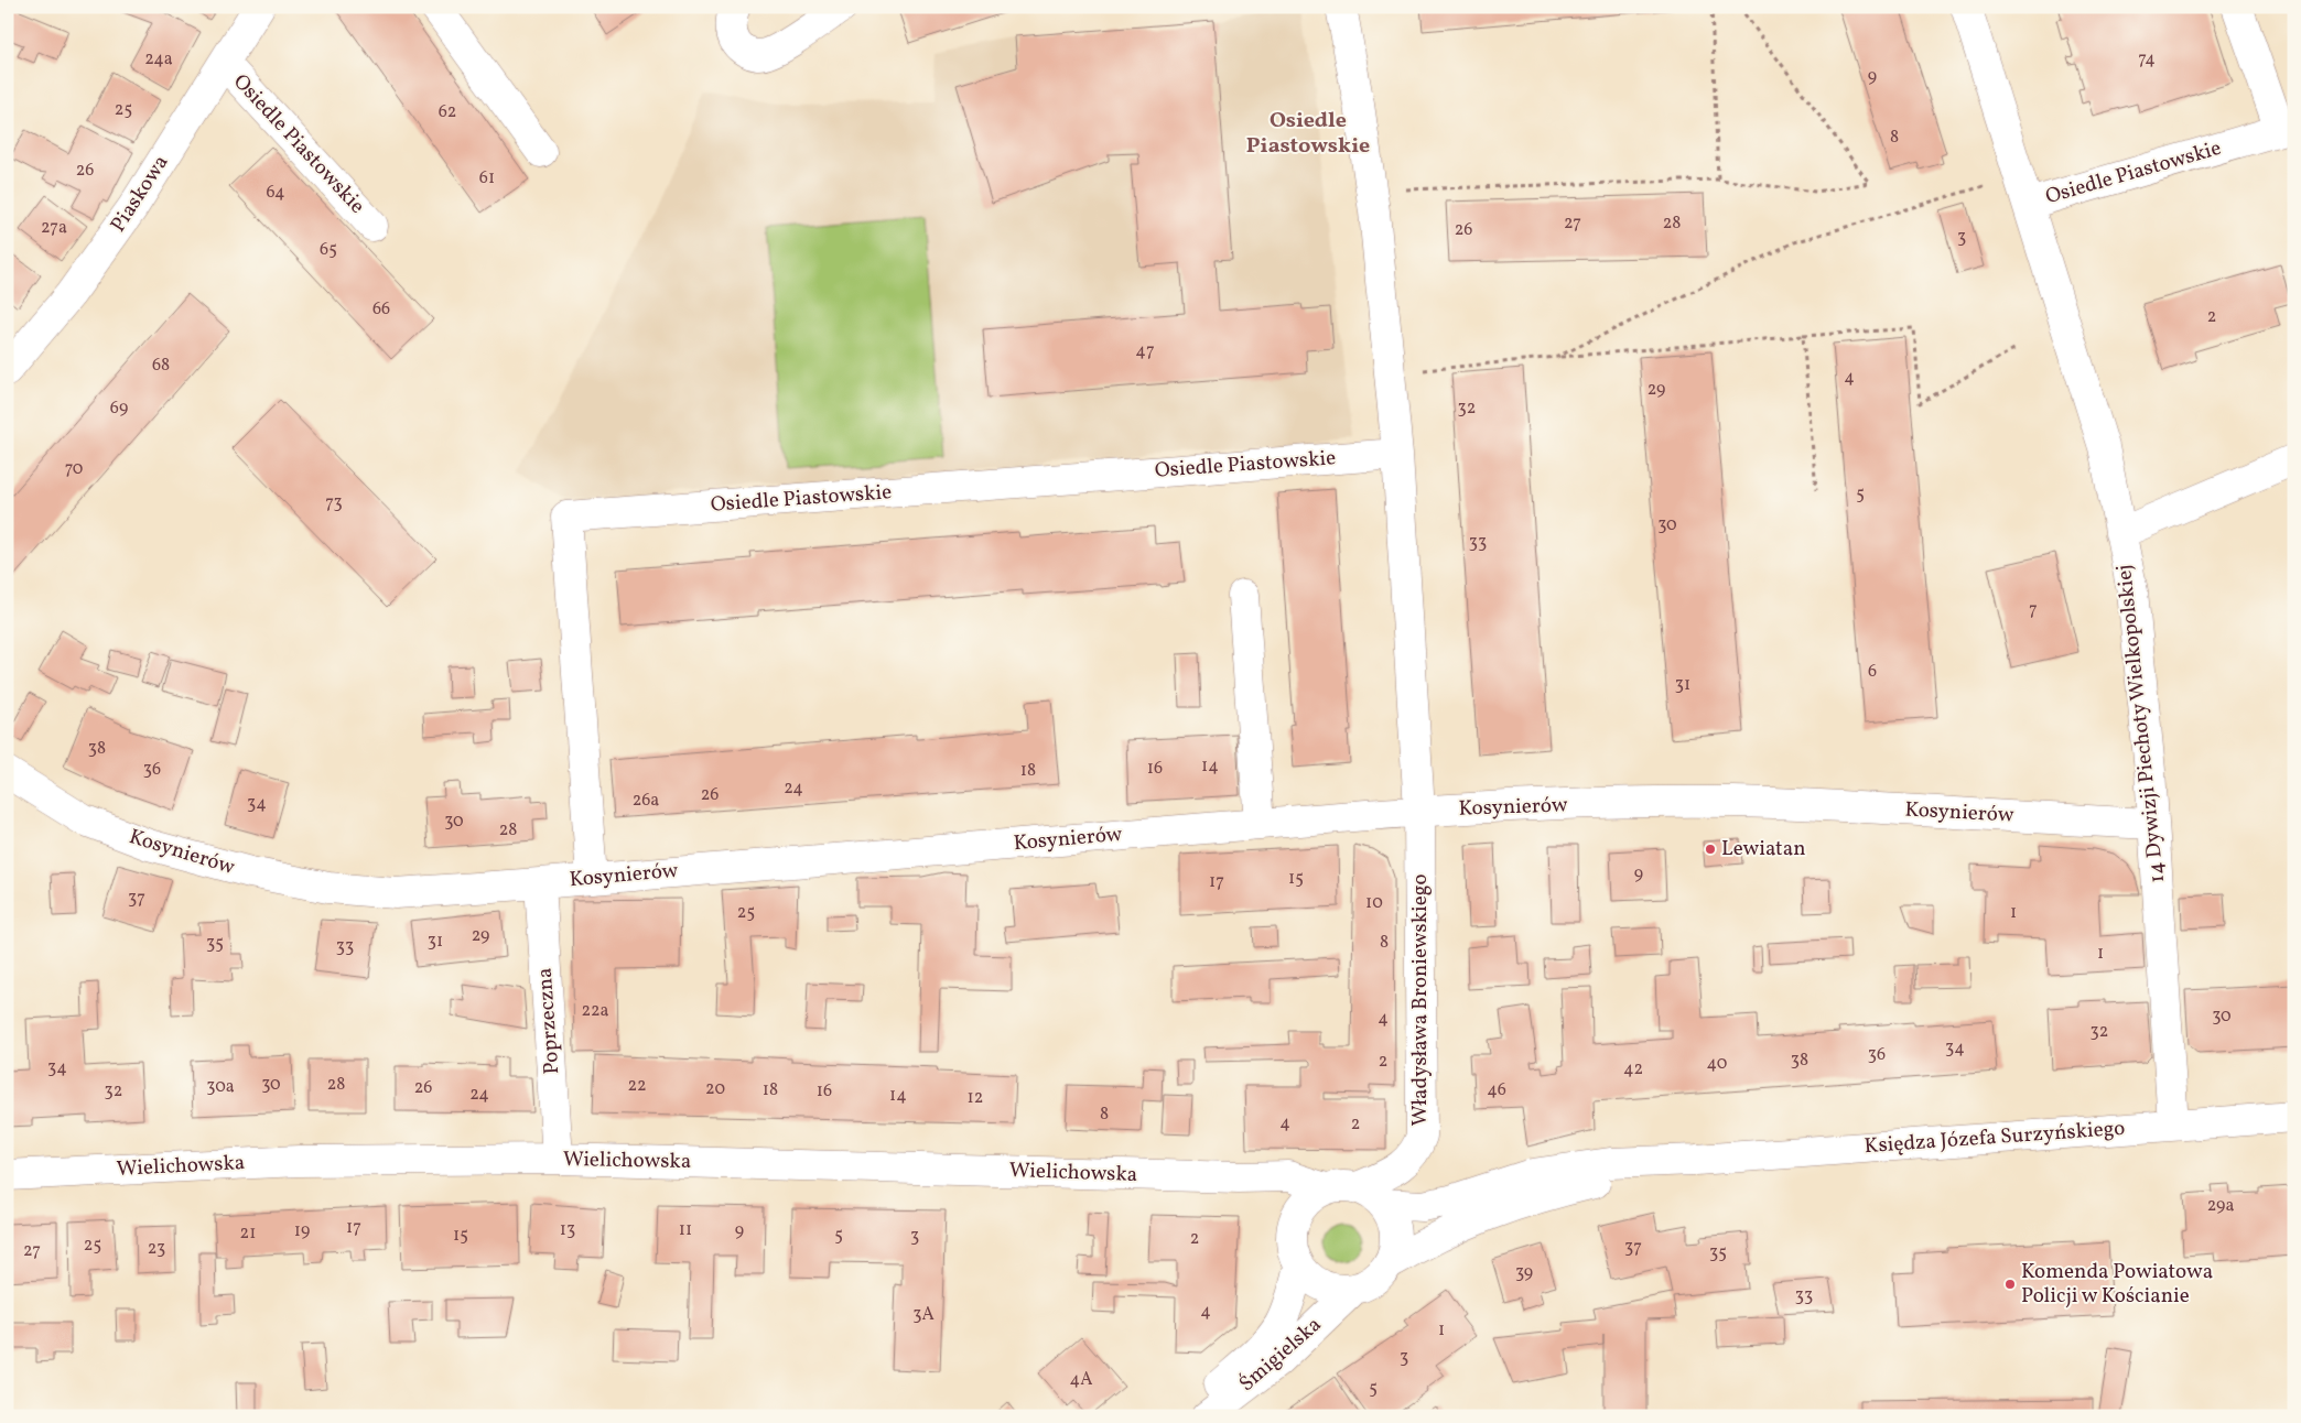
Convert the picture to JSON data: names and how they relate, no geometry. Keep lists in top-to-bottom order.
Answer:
{
  "streets": {
    "street": [
      "Osiedle Piastowskie",
      "Piaskowa",
      "14 Dywizji Piechoty Wielkopolskiej",
      "Kosynierów",
      "Władysława Broniewskiego",
      "Poprzeczna",
      "Księdza Józefa Surzyńskiego",
      "Wielichowska",
      "Śmigielska"
    ]
  },
  "crossings": [
    ["Osiedle Piastowskie", "Piaskowa"],
    ["Osiedle Piastowskie", "14 Dywizji Piechoty Wielkopolskiej"],
    ["Osiedle Piastowskie", "Kosynierów"],
    ["14 Dywizji Piechoty Wielkopolskiej", "Kosynierów"],
    ["14 Dywizji Piechoty Wielkopolskiej", "Księdza Józefa Surzyńskiego"],
    ["Kosynierów", "Władysława Broniewskiego"],
    ["Kosynierów", "Poprzeczna"],
    ["Władysława Broniewskiego", "Księdza Józefa Surzyńskiego"],
    ["Władysława Broniewskiego", "Wielichowska"],
    ["Władysława Broniewskiego", "Śmigielska"],
    ["Poprzeczna", "Wielichowska"],
    ["Księdza Józefa Surzyńskiego", "Wielichowska"],
    ["Księdza Józefa Surzyńskiego", "Śmigielska"],
    ["Wielichowska", "Śmigielska"]
  ],
  "districts": ["Osiedle Piastowskie"],
  "places": ["Lewiatan", "Komenda Powiatowa Policji w Kościanie"],
  "house_numbers": [
    "24a",
    "74",
    "9",
    "25",
    "62",
    "8",
    "26",
    "61",
    "64",
    "27",
    "28",
    "27a",
    "26",
    "3",
    "65",
    "66",
    "2",
    "47",
    "68",
    "4",
    "29",
    "69",
    "32",
    "70",
    "5",
    "73",
    "30",
    "33",
    "7",
    "6",
    "31",
    "38",
    "14",
    "16",
    "36",
    "18",
    "24",
    "26",
    "26a",
    "34",
    "30",
    "28",
    "9",
    "15",
    "17",
    "37",
    "10",
    "25",
    "1",
    "29",
    "31",
    "8",
    "35",
    "33",
    "1",
    "22a",
    "30",
    "4",
    "32",
    "34",
    "36",
    "38",
    "2",
    "40",
    "34",
    "42",
    "30",
    "28",
    "22",
    "30a",
    "26",
    "20",
    "18",
    "46",
    "32",
    "16",
    "24",
    "14",
    "12",
    "8",
    "4",
    "2",
    "29a",
    "17",
    "13",
    "11",
    "19",
    "9",
    "21",
    "15",
    "5",
    "3",
    "2",
    "25",
    "37",
    "23",
    "27",
    "35",
    "39",
    "33",
    "4",
    "3A",
    "1",
    "3",
    "4A",
    "5"
  ]
}
